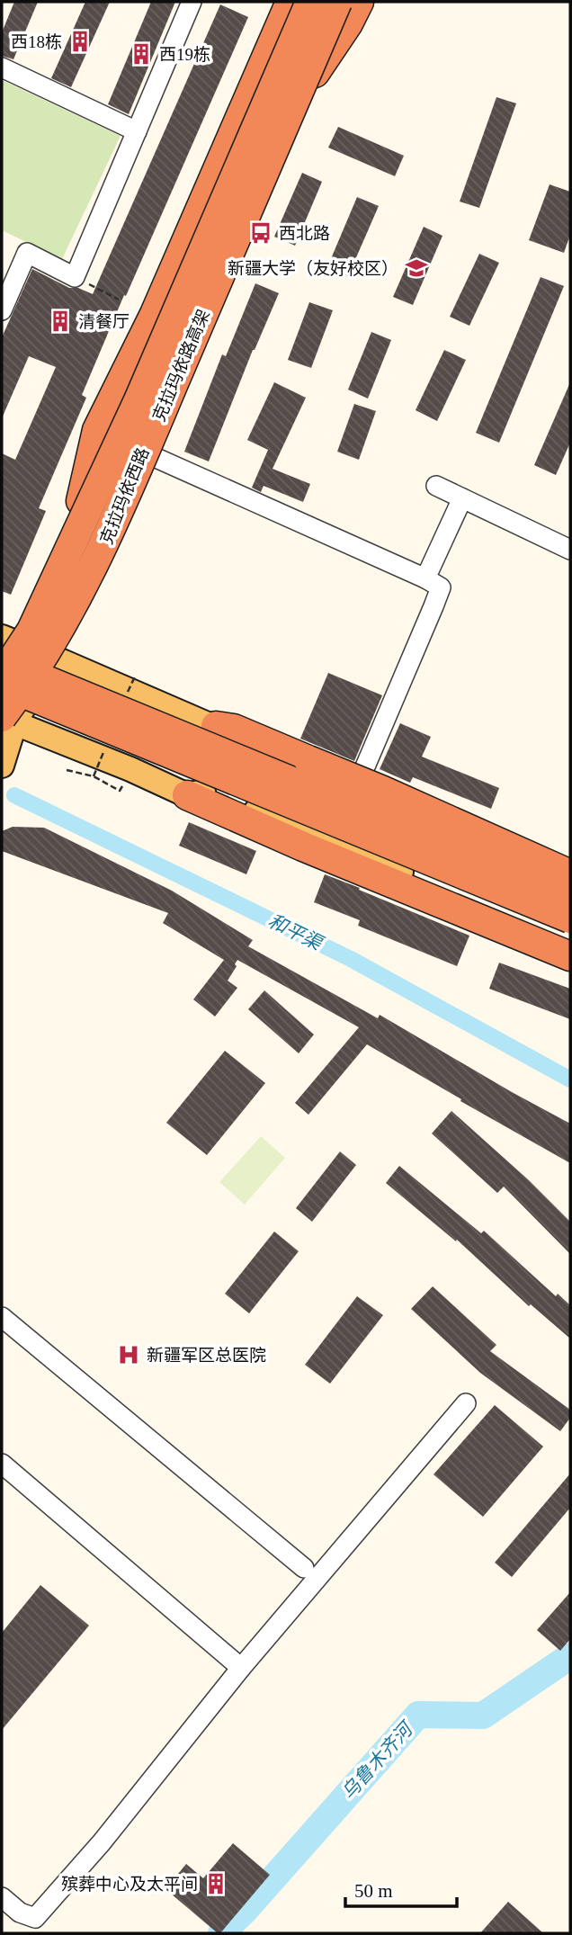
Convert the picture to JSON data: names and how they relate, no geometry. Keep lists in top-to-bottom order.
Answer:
{
  "streets": {
    "highway": ["克拉玛依路高架"],
    "main road": ["克拉玛依西路"]
  },
  "crossings": [
    ["克拉玛依路高架", "克拉玛依西路"]
  ],
  "water": ["和平渠", "乌鲁木齐河"],
  "places": {
    "building": [
      "西18栋",
      "西19栋",
      "清餐厅",
      "殡葬中心及太平间"
    ],
    "bus stop": ["西北路"],
    "school or university": ["新疆大学（友好校区）"],
    "hospital": ["新疆军区总医院"]
  },
  "scale_bar": "50 m"
}
